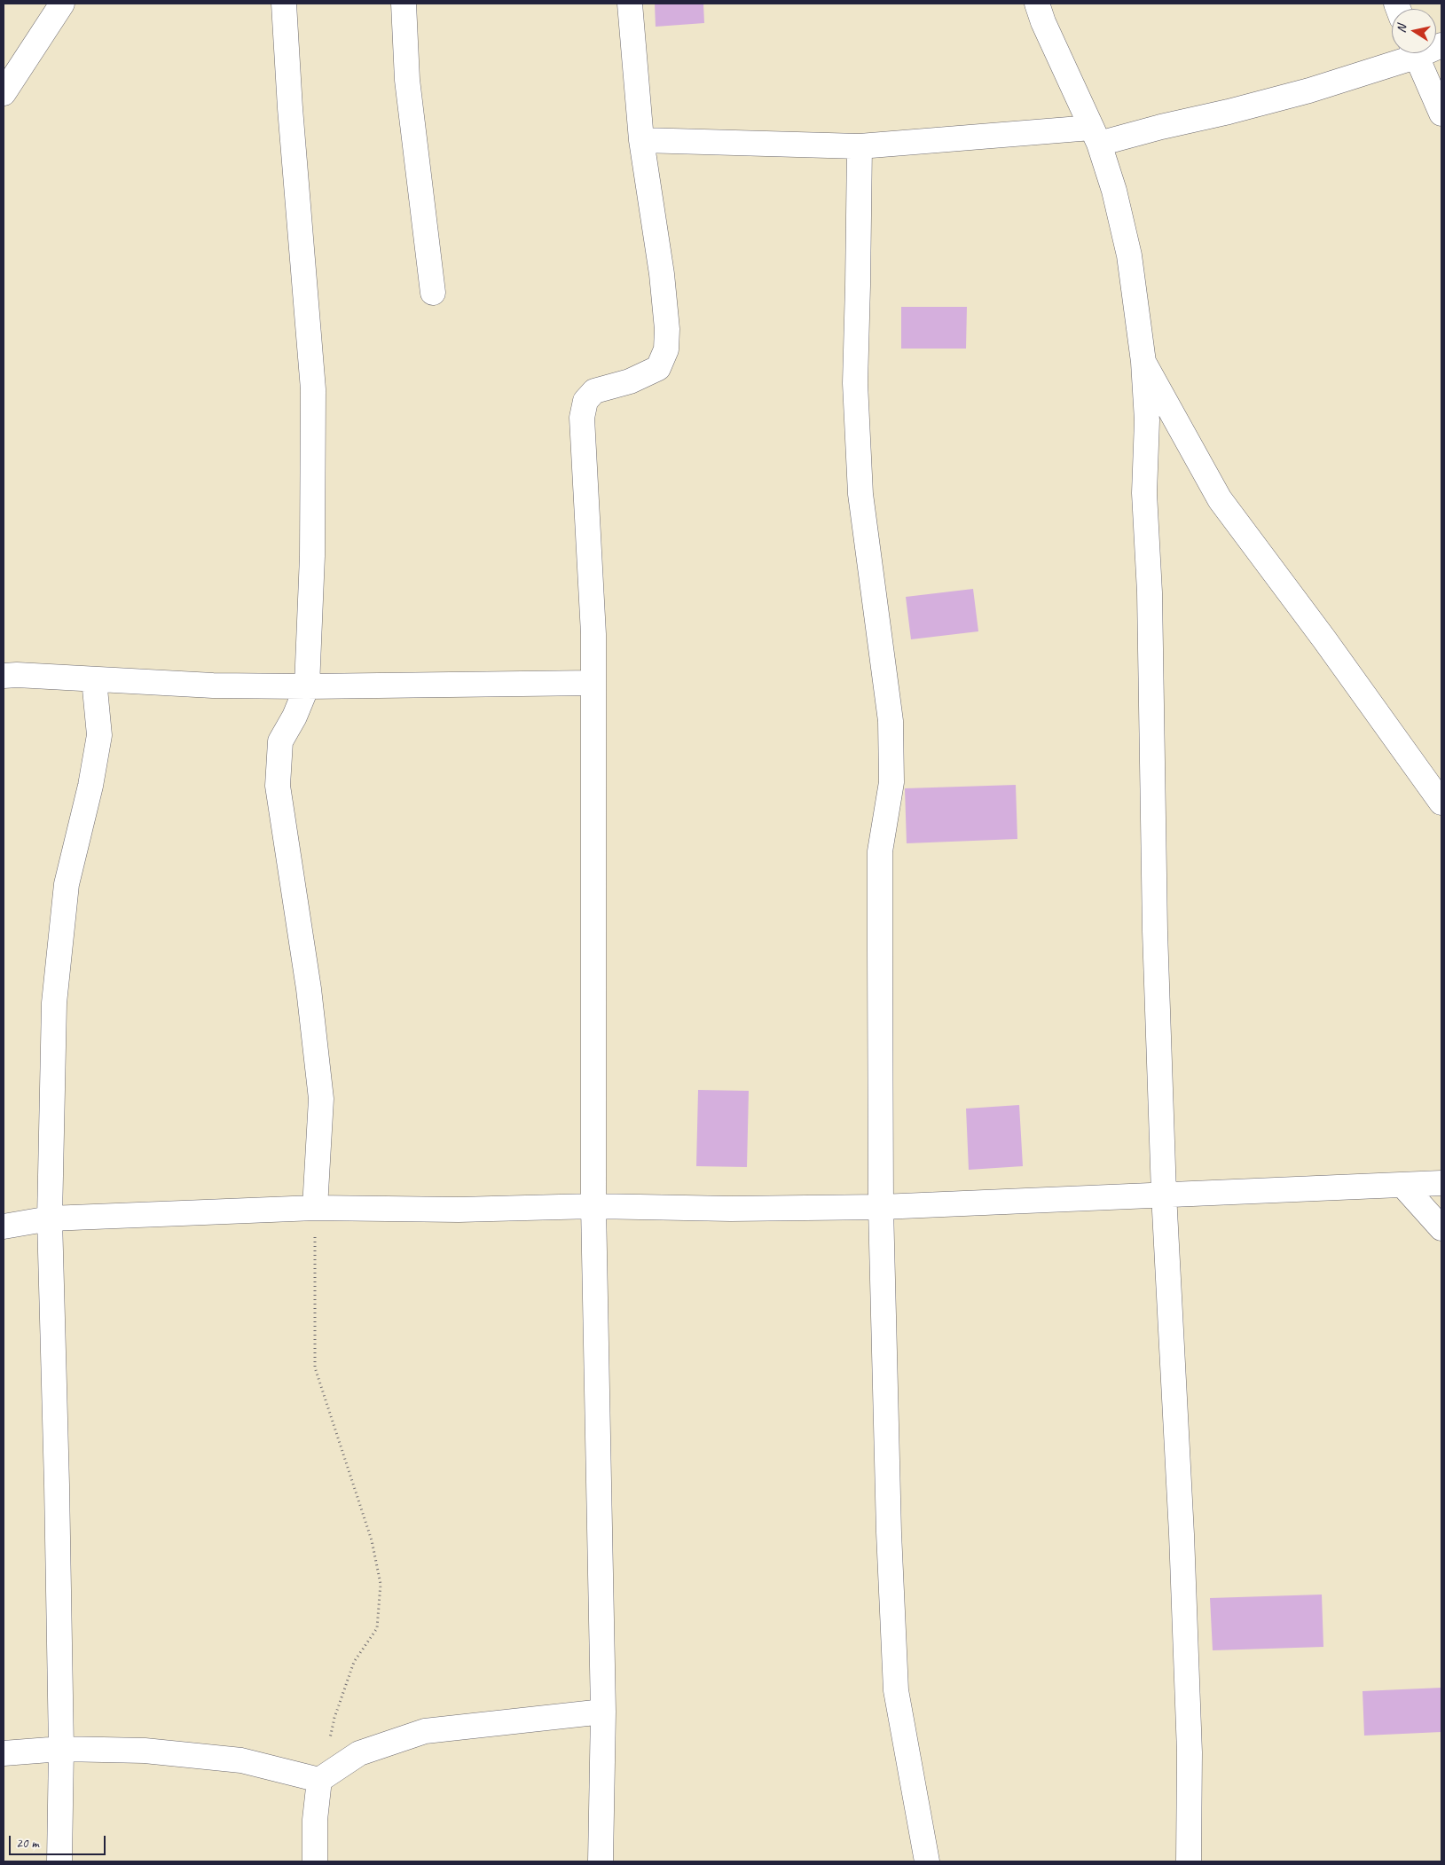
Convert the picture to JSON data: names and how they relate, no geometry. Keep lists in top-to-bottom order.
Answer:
{
  "scale_bar": "20 m",
  "north": "left"
}
